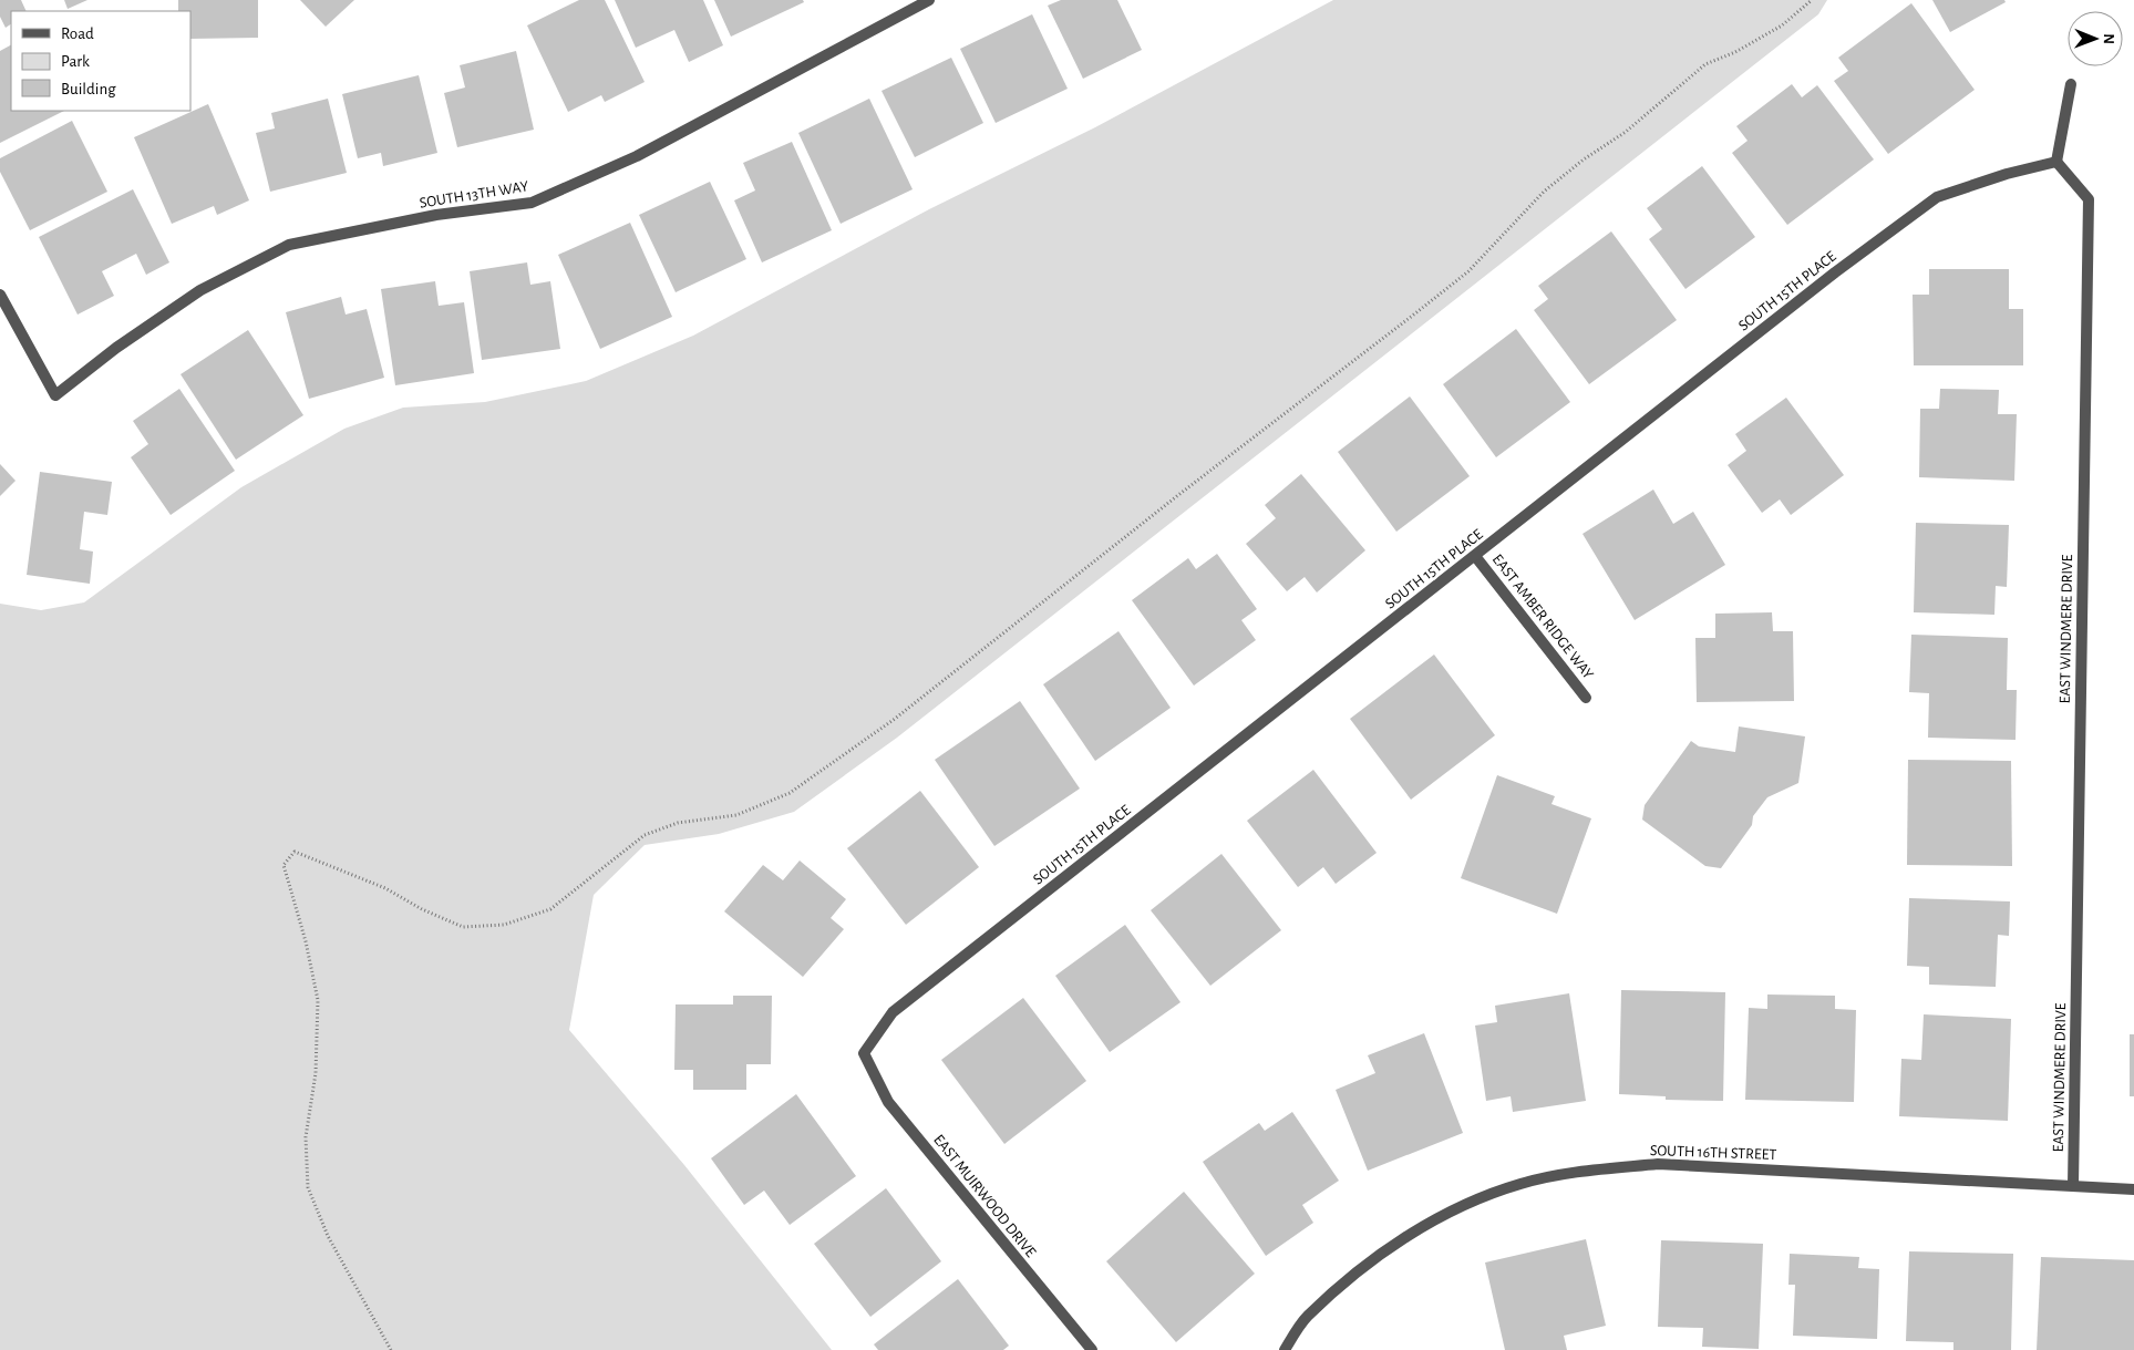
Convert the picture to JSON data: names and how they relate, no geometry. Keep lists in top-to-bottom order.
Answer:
{
  "streets": {
    "street": [
      "SOUTH 13TH WAY",
      "SOUTH 15TH PLACE",
      "EAST AMBER RIDGE WAY",
      "EAST WINDMERE DRIVE",
      "SOUTH 16TH STREET",
      "EAST MUIRWOOD DRIVE"
    ]
  },
  "crossings": [
    ["SOUTH 15TH PLACE", "EAST AMBER RIDGE WAY"],
    ["SOUTH 15TH PLACE", "EAST WINDMERE DRIVE"],
    ["SOUTH 15TH PLACE", "EAST MUIRWOOD DRIVE"],
    ["EAST WINDMERE DRIVE", "SOUTH 16TH STREET"]
  ],
  "legend": ["Road", "Park", "Building"],
  "north": "right"
}
